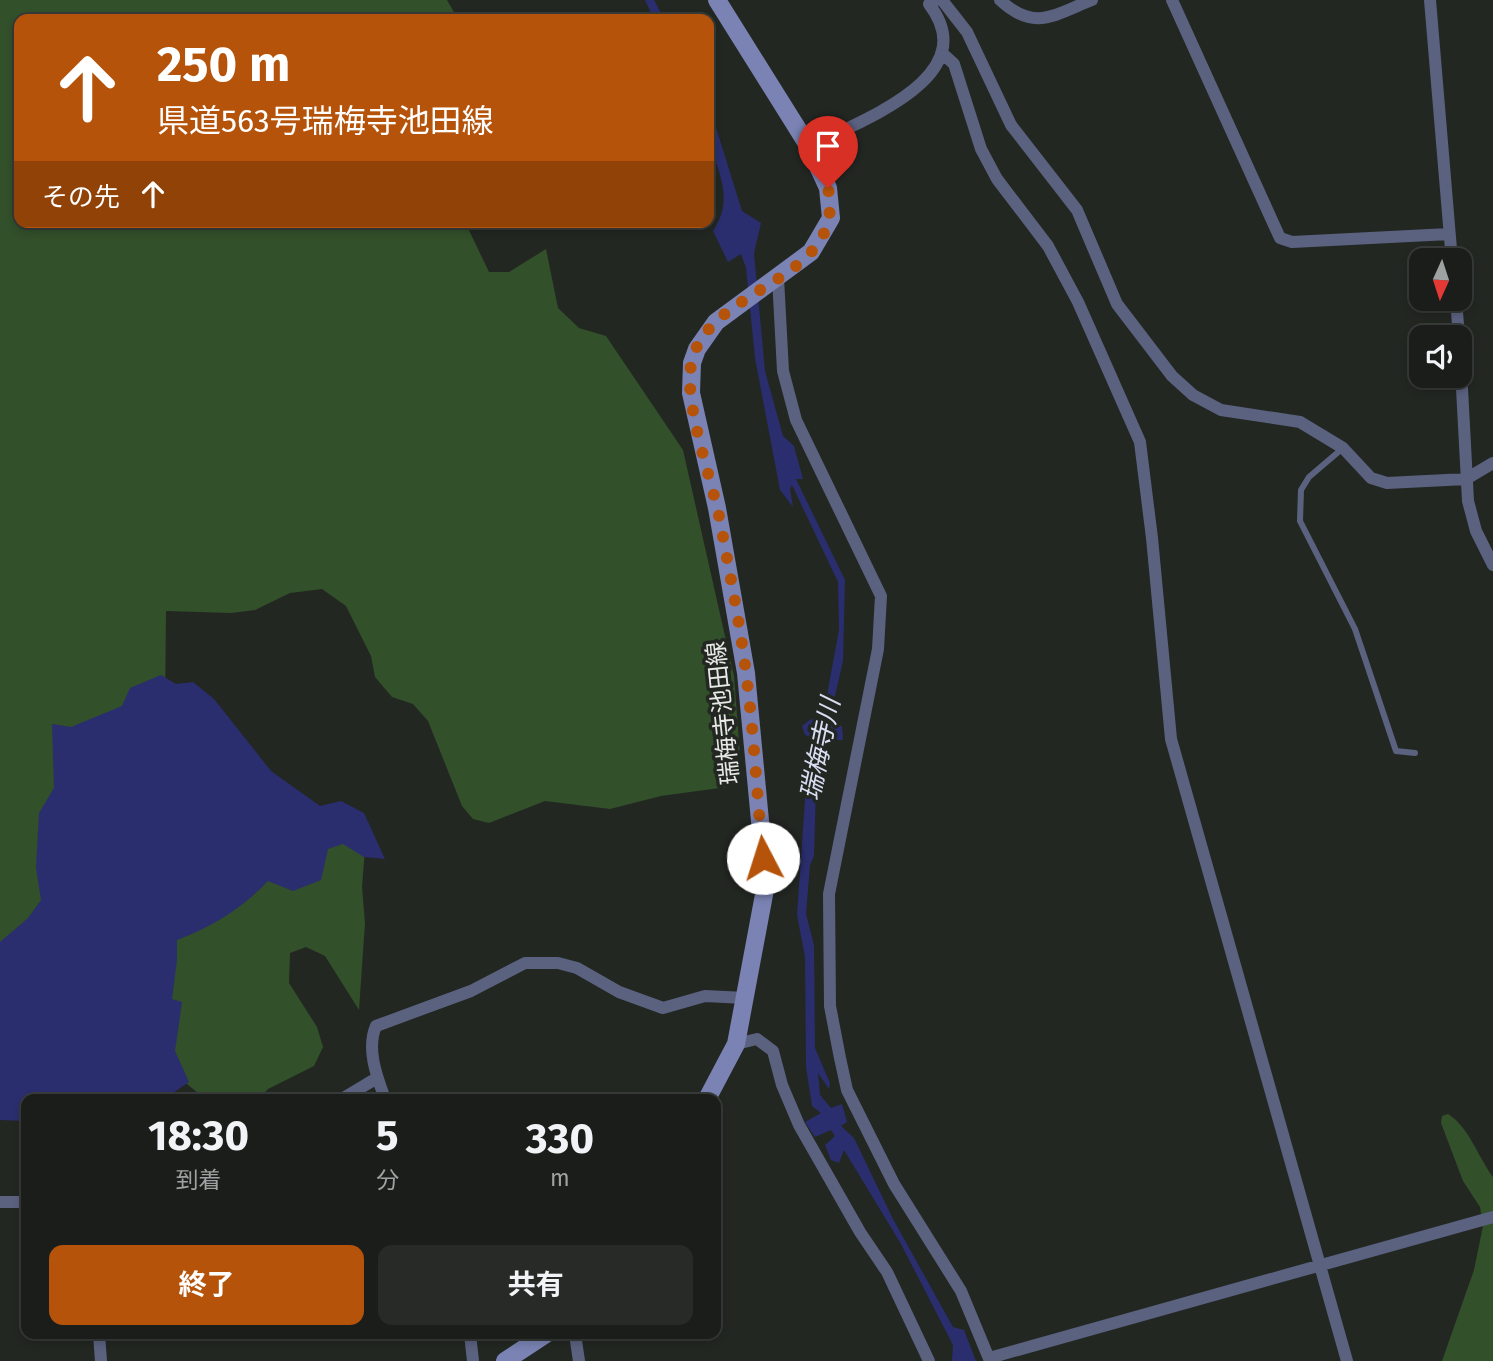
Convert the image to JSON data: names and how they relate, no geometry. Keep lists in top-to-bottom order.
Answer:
{
  "streets": {
    "main road": ["瑞梅寺池田線"]
  },
  "water": ["瑞梅寺川"],
  "north": "bottom",
  "page": {
    "turn": ["250 m", "県道563号瑞梅寺池田線"],
    "then": "その先",
    "eta": [
      "18:30",
      "到着",
      "5",
      "分",
      "330",
      "m"
    ],
    "buttons": ["終了", "共有"]
  }
}
